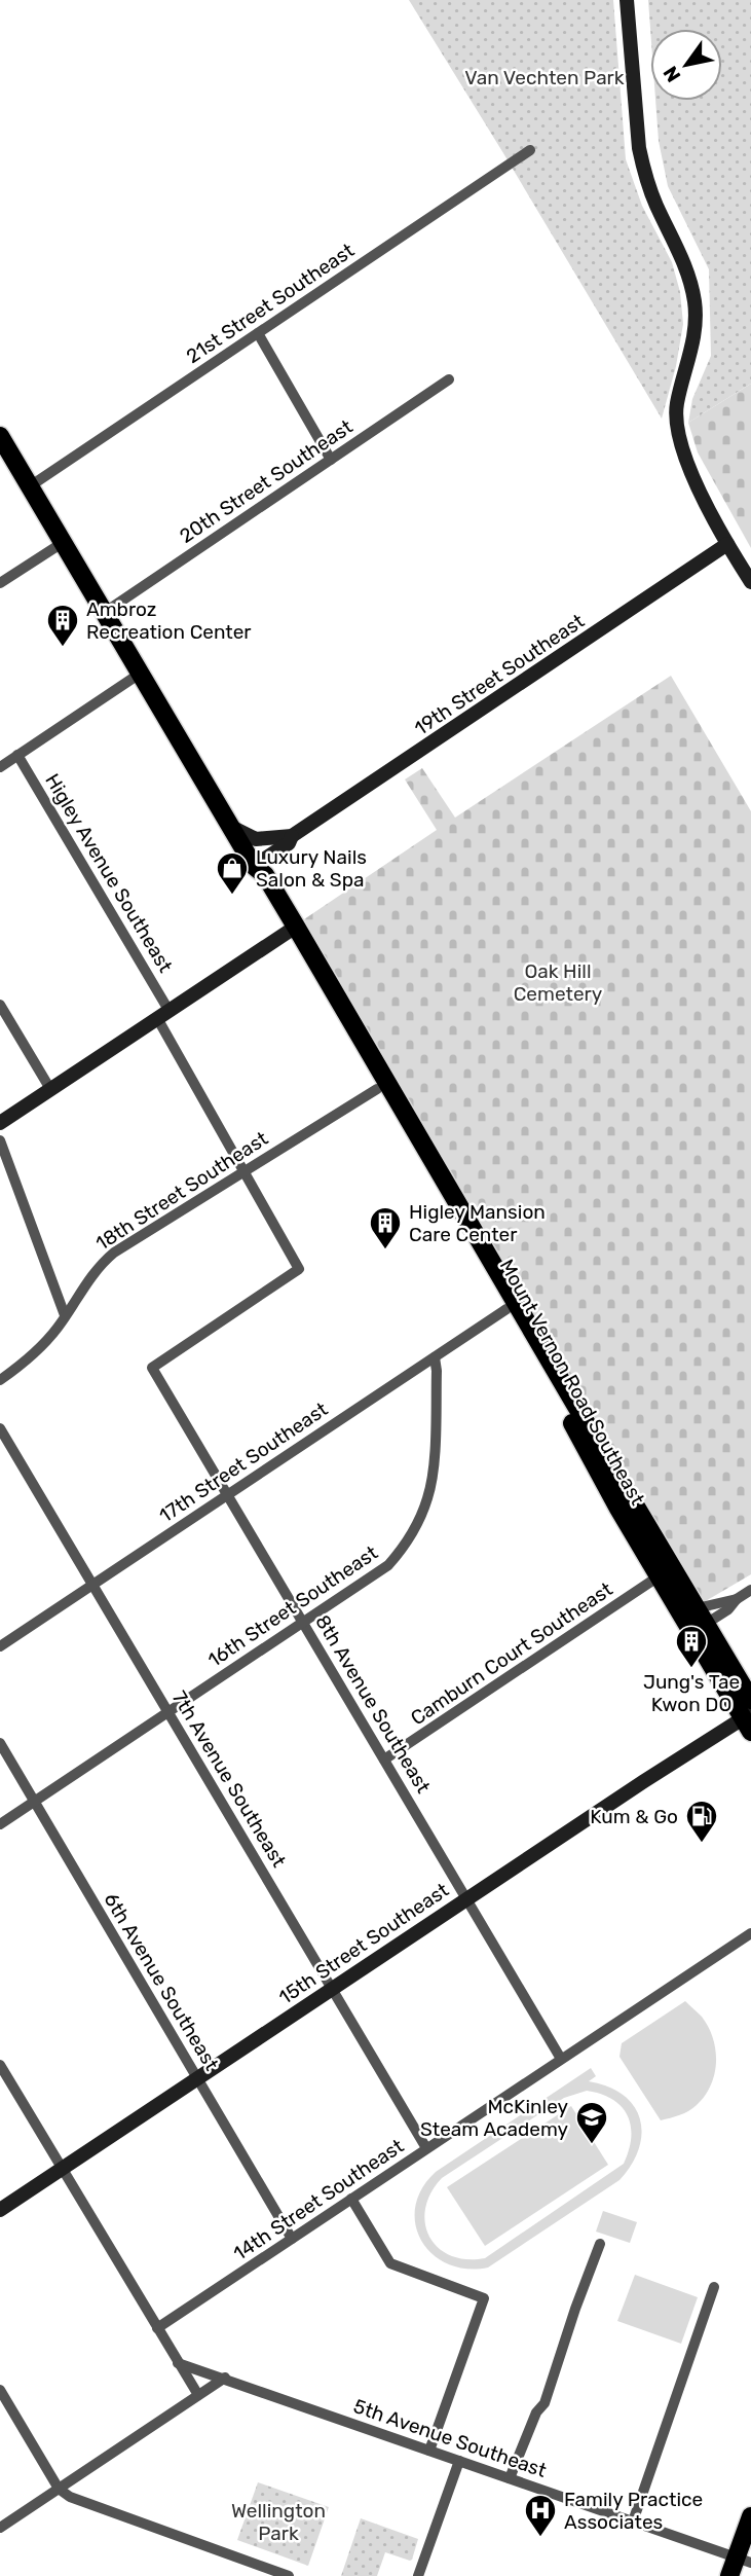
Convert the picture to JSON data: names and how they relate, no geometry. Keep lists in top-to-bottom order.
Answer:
{
  "streets": {
    "main road": ["Mount Vernon Road Southeast"],
    "street": [
      "21st Street Southeast",
      "20th Street Southeast",
      "19th Street Southeast",
      "Higley Avenue Southeast",
      "18th Street Southeast",
      "17th Street Southeast",
      "16th Street Southeast",
      "Camburn Court Southeast",
      "8th Avenue Southeast",
      "7th Avenue Southeast",
      "15th Street Southeast",
      "6th Avenue Southeast",
      "14th Street Southeast",
      "5th Avenue Southeast"
    ]
  },
  "crossings": [
    ["21st Street Southeast", "Mount Vernon Road Southeast"],
    ["20th Street Southeast", "Mount Vernon Road Southeast"],
    ["19th Street Southeast", "Mount Vernon Road Southeast"],
    ["Higley Avenue Southeast", "18th Street Southeast"],
    ["Higley Avenue Southeast", "8th Avenue Southeast"],
    ["18th Street Southeast", "Mount Vernon Road Southeast"],
    ["Mount Vernon Road Southeast", "17th Street Southeast"],
    ["Mount Vernon Road Southeast", "Camburn Court Southeast"],
    ["Mount Vernon Road Southeast", "15th Street Southeast"],
    ["17th Street Southeast", "16th Street Southeast"],
    ["17th Street Southeast", "8th Avenue Southeast"],
    ["17th Street Southeast", "7th Avenue Southeast"],
    ["16th Street Southeast", "8th Avenue Southeast"],
    ["16th Street Southeast", "7th Avenue Southeast"],
    ["16th Street Southeast", "6th Avenue Southeast"],
    ["Camburn Court Southeast", "8th Avenue Southeast"],
    ["8th Avenue Southeast", "15th Street Southeast"],
    ["8th Avenue Southeast", "14th Street Southeast"],
    ["7th Avenue Southeast", "15th Street Southeast"],
    ["7th Avenue Southeast", "14th Street Southeast"],
    ["15th Street Southeast", "6th Avenue Southeast"],
    ["6th Avenue Southeast", "14th Street Southeast"]
  ],
  "parks": ["Van Vechten Park", "Oak Hill Cemetery", "Wellington Park"],
  "places": {
    "building": ["Ambroz Recreation Center", "Higley Mansion Care Center", "Jung's Tae Kwon DO"],
    "shop": ["Luxury Nails Salon & Spa"],
    "fuel station": ["Kum & Go"],
    "school or university": ["McKinley Steam Academy"],
    "hospital": ["Family Practice Associates"]
  },
  "north": "bottom left"
}
